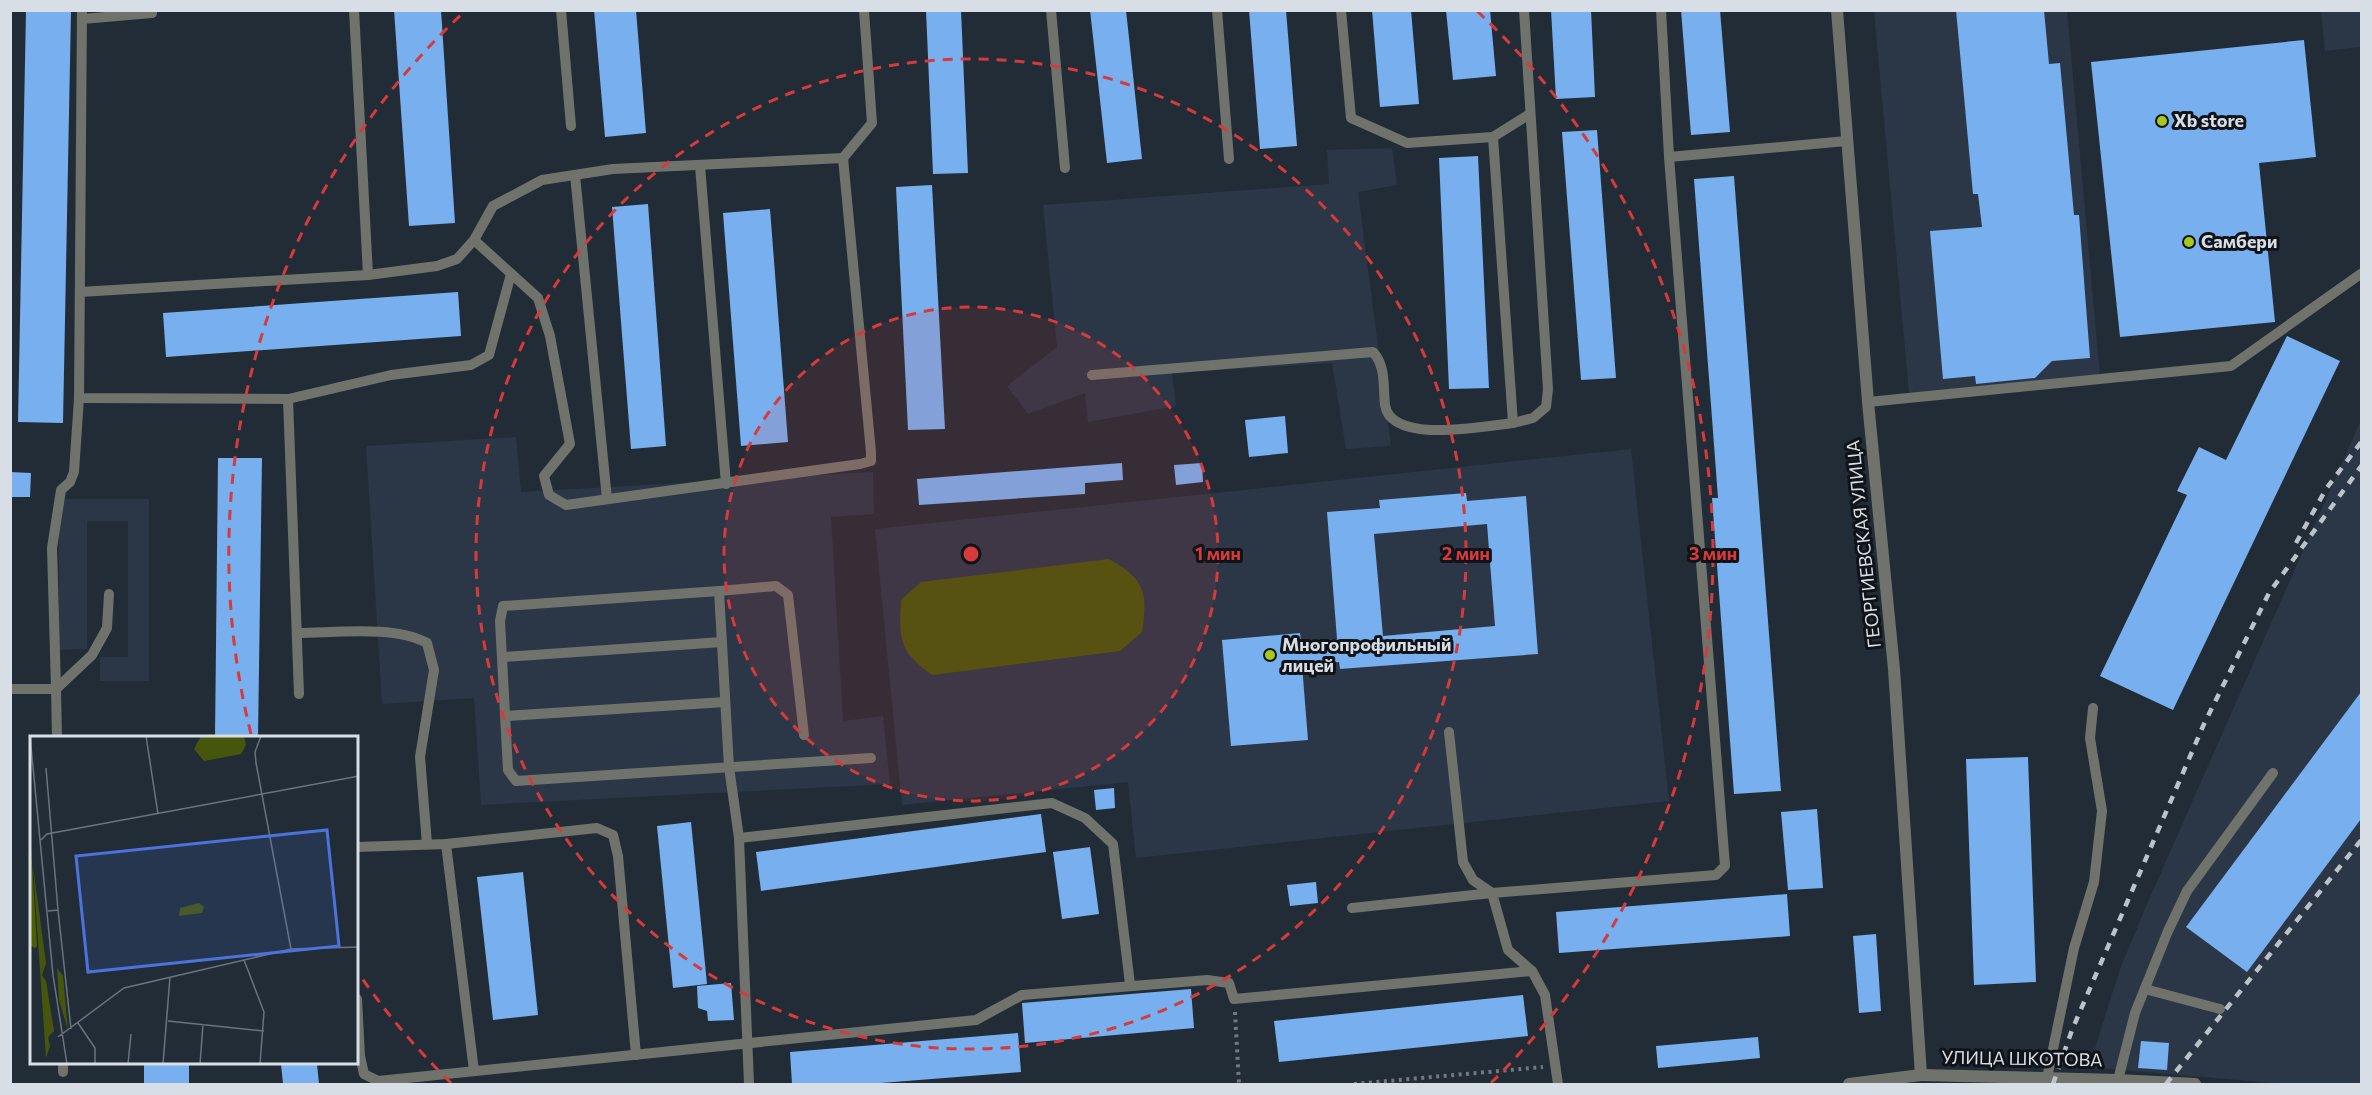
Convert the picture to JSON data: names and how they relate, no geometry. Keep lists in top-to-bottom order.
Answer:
{
  "streets": {
    "street": ["ГЕОРГИЕВСКАЯ УЛИЦА", "УЛИЦА ШКОТОВА"]
  },
  "crossings": [
    ["ГЕОРГИЕВСКАЯ УЛИЦА", "УЛИЦА ШКОТОВА"]
  ],
  "places": ["Xb store", "Самбери", "Многопрофильный лицей"],
  "rings": ["1 мин", "2 мин", "3 мин"]
}
